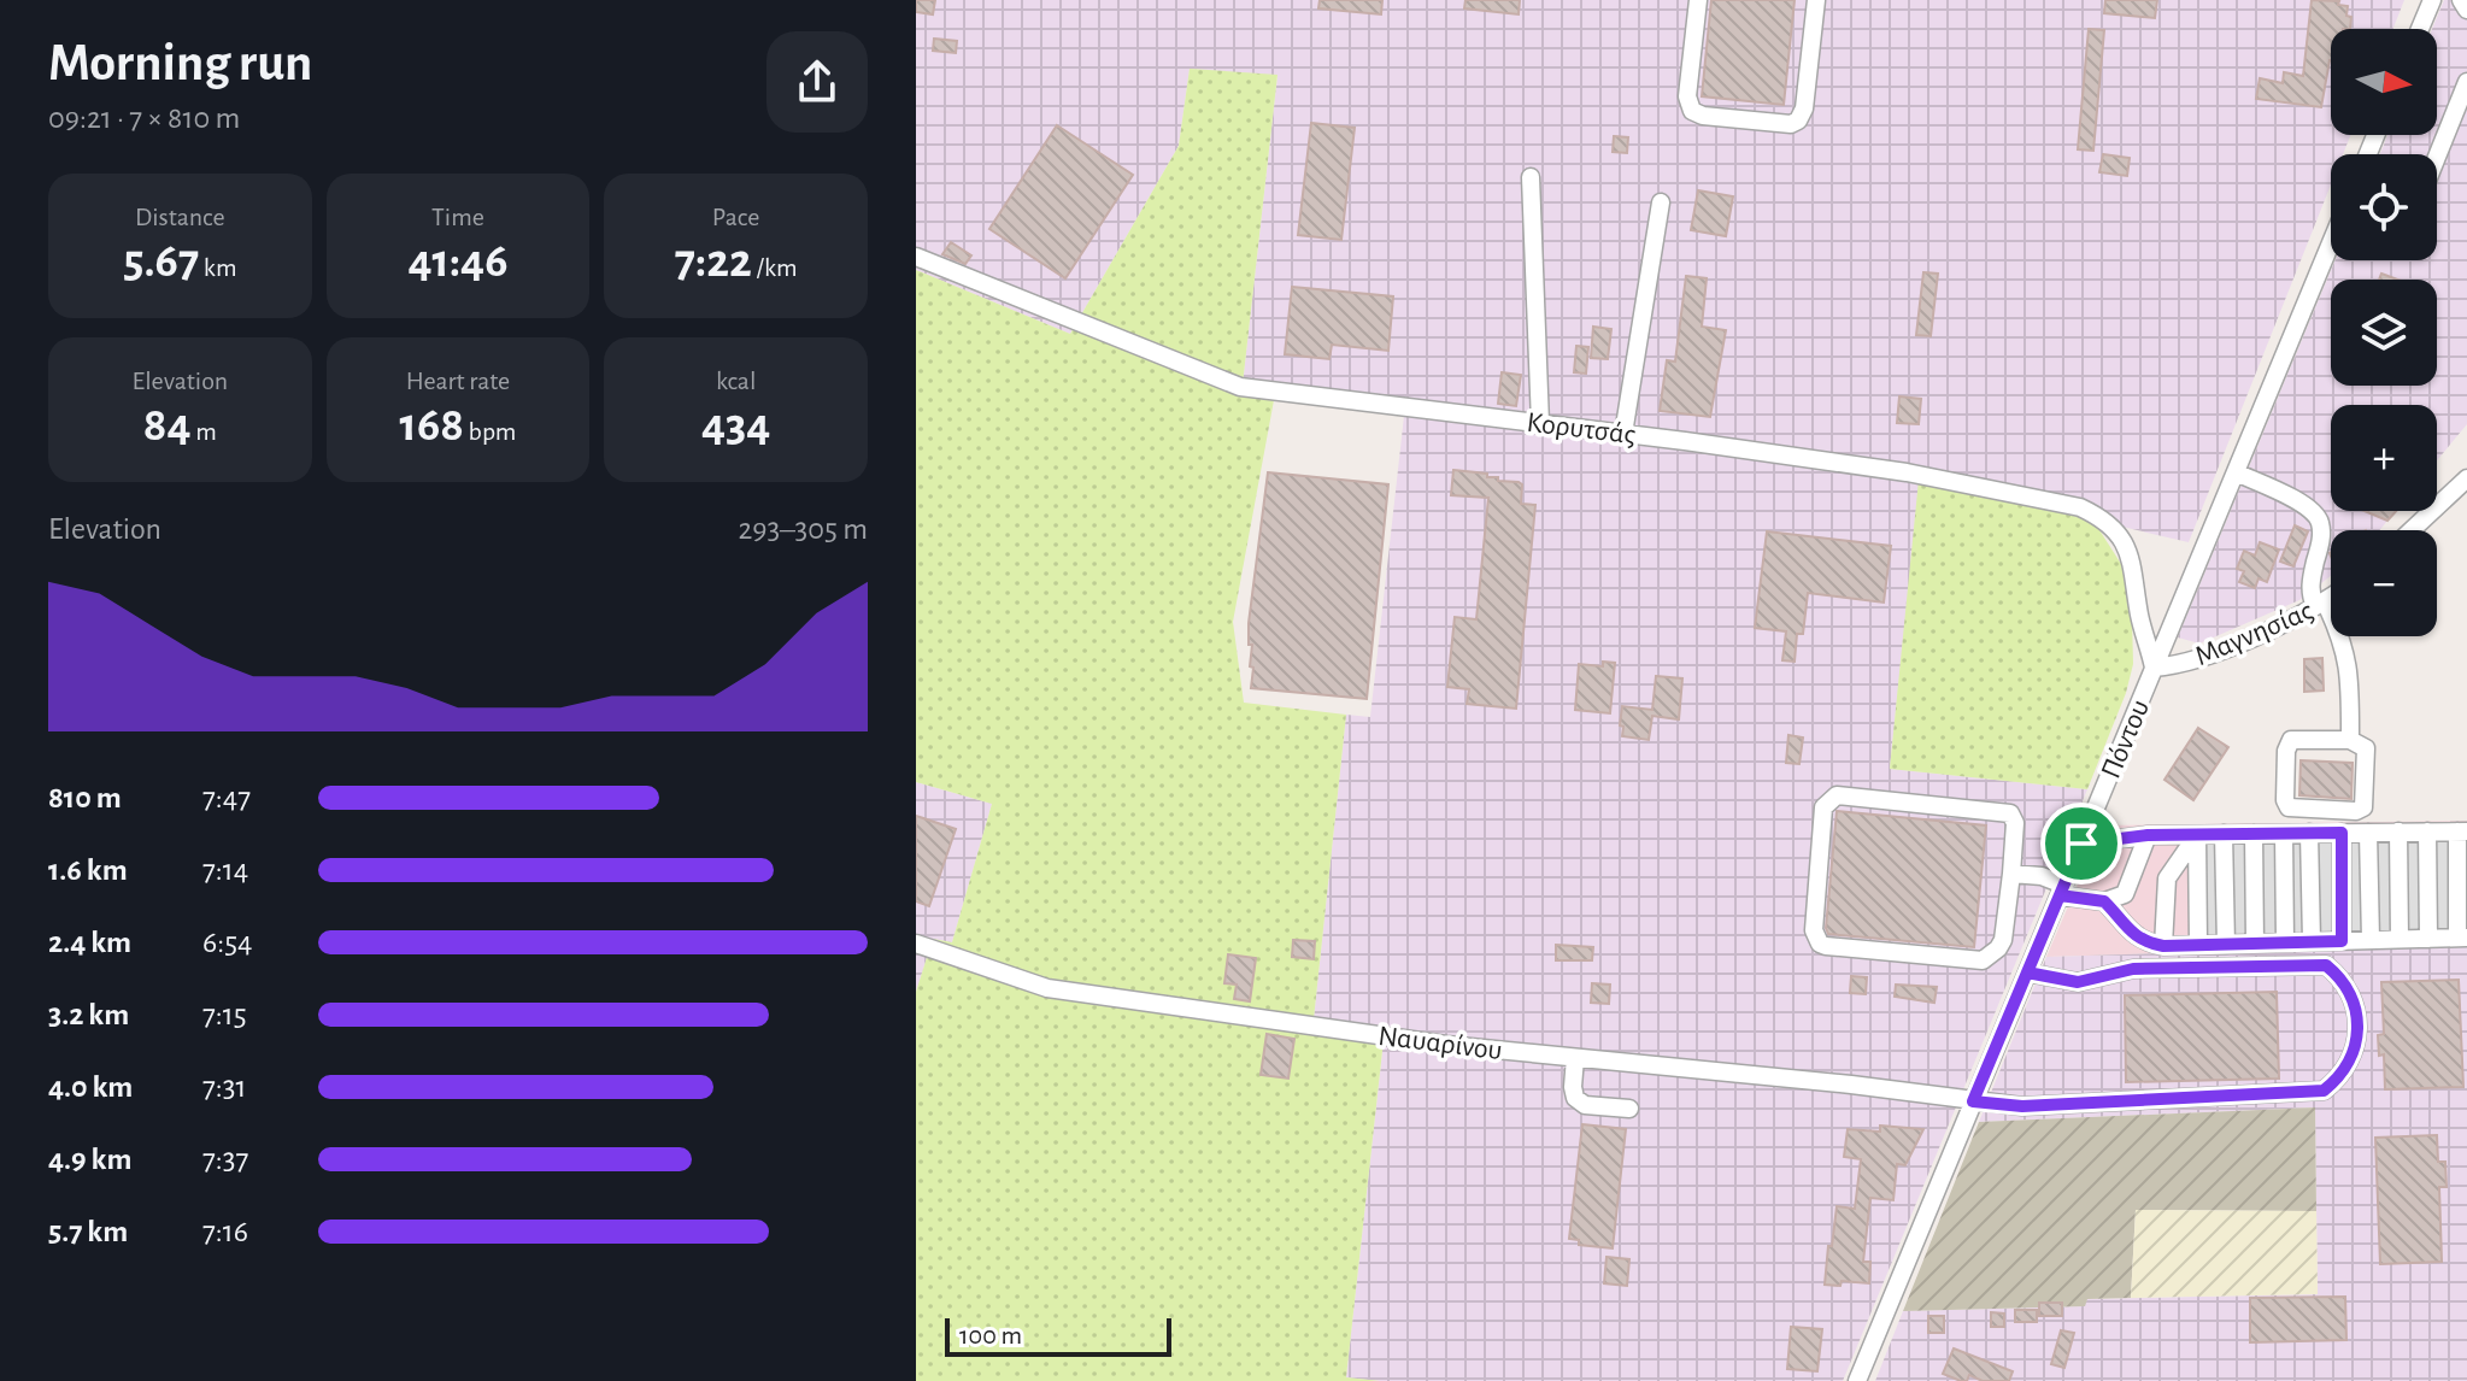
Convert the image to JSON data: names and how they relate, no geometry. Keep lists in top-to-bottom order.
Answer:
{
  "streets": {
    "street": [
      "Κορυτσάς",
      "Μαγνησίας",
      "Πόντου",
      "Ναυαρίνου"
    ]
  },
  "crossings": [
    ["Κορυτσάς", "Μαγνησίας"],
    ["Κορυτσάς", "Πόντου"],
    ["Μαγνησίας", "Πόντου"],
    ["Πόντου", "Ναυαρίνου"]
  ],
  "scale_bar": "100 m",
  "north": "right",
  "page": {
    "heading": ["Morning run", "09:21 · 7 × 810 m"],
    "map_buttons": ["+", "−"],
    "stats": [
      ["Distance", "5.67 km"],
      ["Time", "41:46"],
      ["Pace", "7:22 /km"],
      ["Elevation", "84 m"],
      ["Heart rate", "168 bpm"],
      ["kcal", "434"]
    ],
    "chart": ["Elevation", "293–305 m"],
    "list": [
      {
        "name": "810 m",
        "note": "7:47"
      },
      {
        "name": "1.6 km",
        "note": "7:14"
      },
      {
        "name": "2.4 km",
        "note": "6:54"
      },
      {
        "name": "3.2 km",
        "note": "7:15"
      },
      {
        "name": "4.0 km",
        "note": "7:31"
      },
      {
        "name": "4.9 km",
        "note": "7:37"
      },
      {
        "name": "5.7 km",
        "note": "7:16"
      }
    ],
    "scale": "100 m"
  }
}
